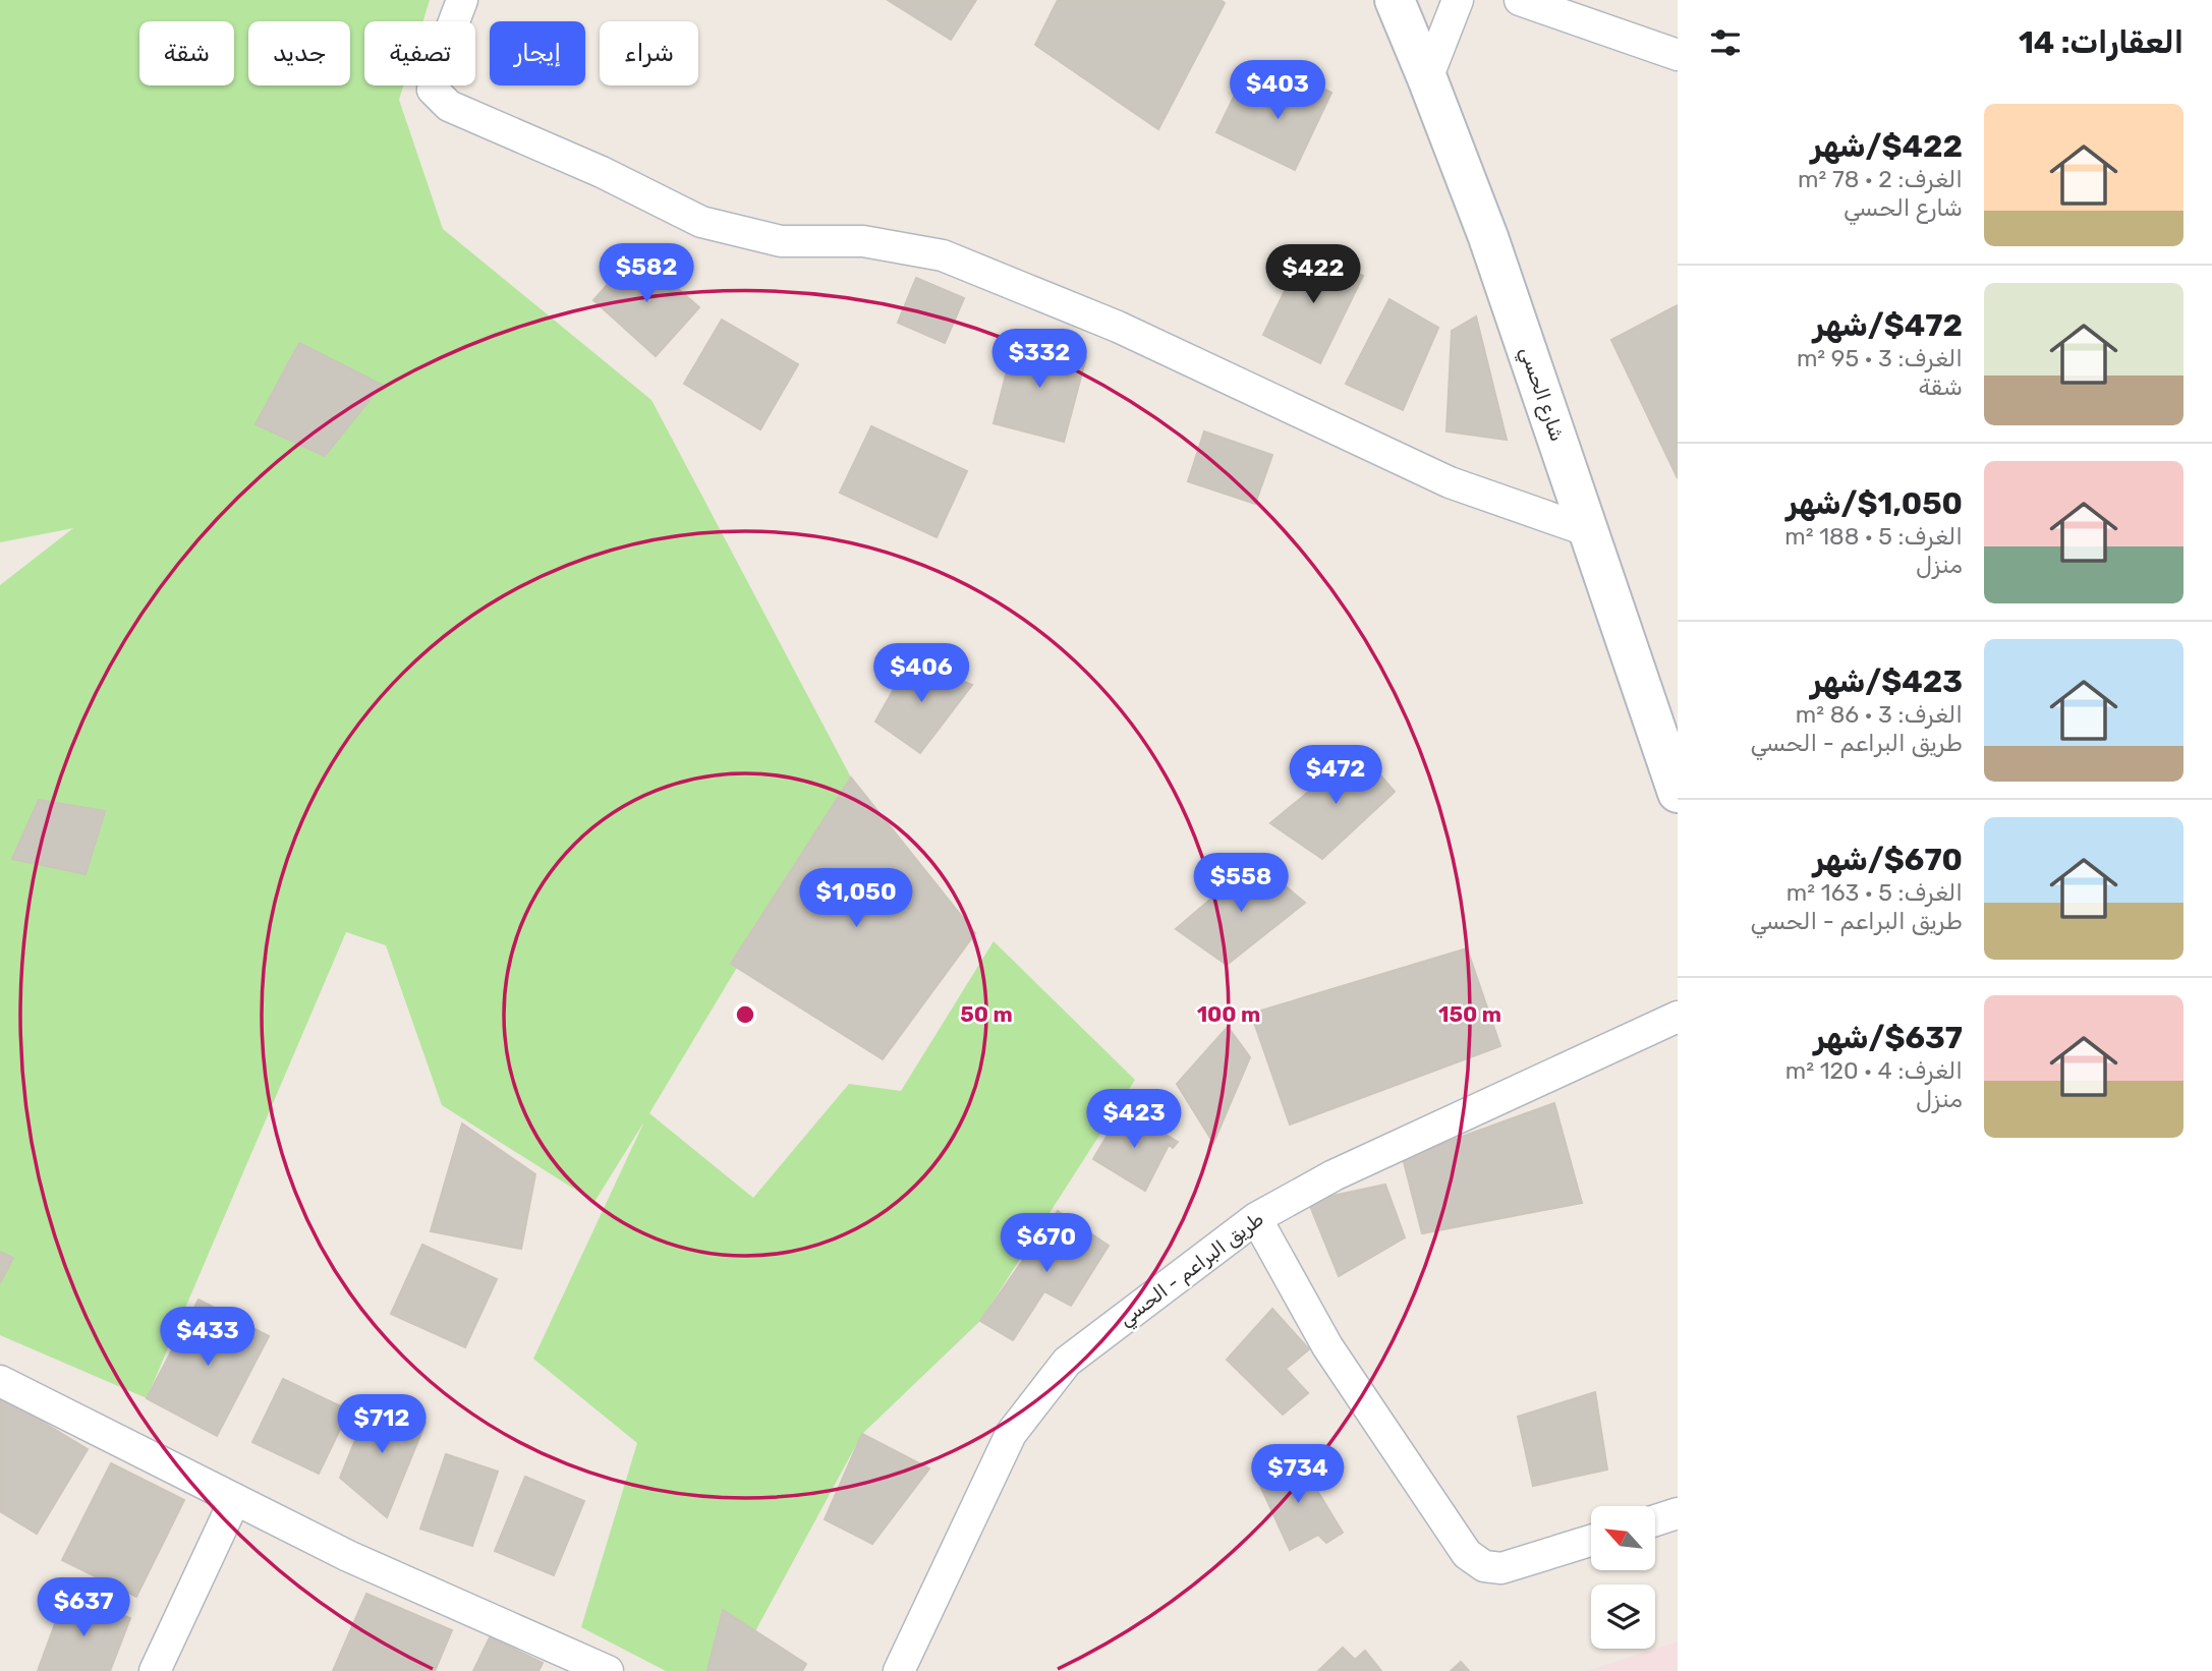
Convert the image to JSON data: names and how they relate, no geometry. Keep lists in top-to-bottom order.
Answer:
{
  "streets": {
    "street": ["شارع الحسي", "طريق البراعم - الحسي"]
  },
  "north": "top left",
  "page": {
    "heading": "العقارات: 14",
    "chip": [
      "شراء",
      "إيجار",
      "تصفية",
      "جديد",
      "شقة"
    ],
    "price": [
      "$403",
      "$582",
      "$422",
      "$332",
      "$406",
      "$472",
      "$558",
      "$1,050",
      "$423",
      "$670",
      "$433",
      "$712",
      "$734",
      "$637"
    ],
    "list": [
      {
        "name": "$422/شهر",
        "note": "الغرف: 2 · 78 m² · شارع الحسي"
      },
      {
        "name": "$472/شهر",
        "note": "الغرف: 3 · 95 m² · شقة"
      },
      {
        "name": "$1,050/شهر",
        "note": "الغرف: 5 · 188 m² · منزل"
      },
      {
        "name": "$423/شهر",
        "note": "الغرف: 3 · 86 m² · طريق البراعم - الحسي"
      },
      {
        "name": "$670/شهر",
        "note": "الغرف: 5 · 163 m² · طريق البراعم - الحسي"
      },
      {
        "name": "$637/شهر",
        "note": "الغرف: 4 · 120 m² · منزل"
      }
    ]
  },
  "rings": ["50 m", "100 m", "150 m"]
}
